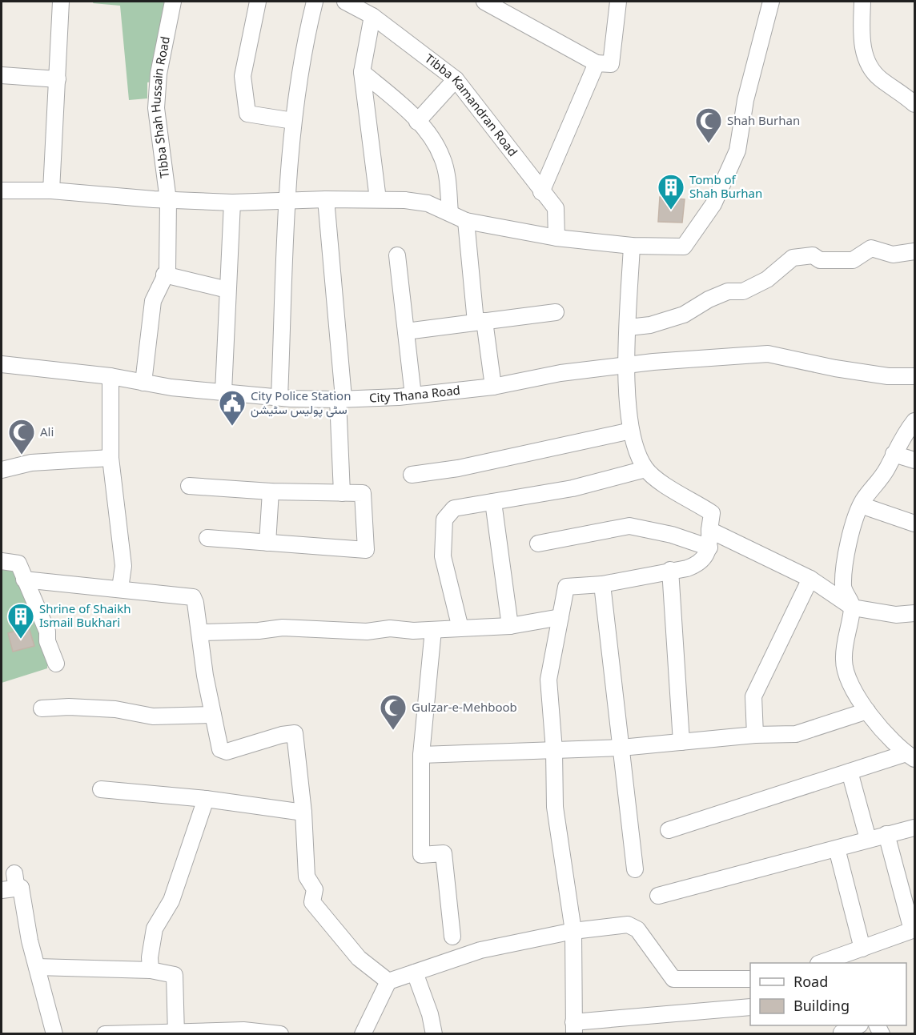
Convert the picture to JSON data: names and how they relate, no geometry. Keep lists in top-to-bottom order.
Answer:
{
  "streets": {
    "street": ["Tibba Kamandran Road", "Tibba Shah Hussain Road", "City Thana Road"]
  },
  "crossings": [
    ["Tibba Shah Hussain Road", "City Thana Road"]
  ],
  "places": {
    "mosque": ["Shah Burhan", "Ali", "Gulzar-e-Mehboob"],
    "building": ["Tomb of Shah Burhan", "Shrine of Shaikh Ismail Bukhari"],
    "public building": ["City Police Station سٹی پولیس سٹیشن"]
  },
  "legend": ["Road", "Building"]
}
